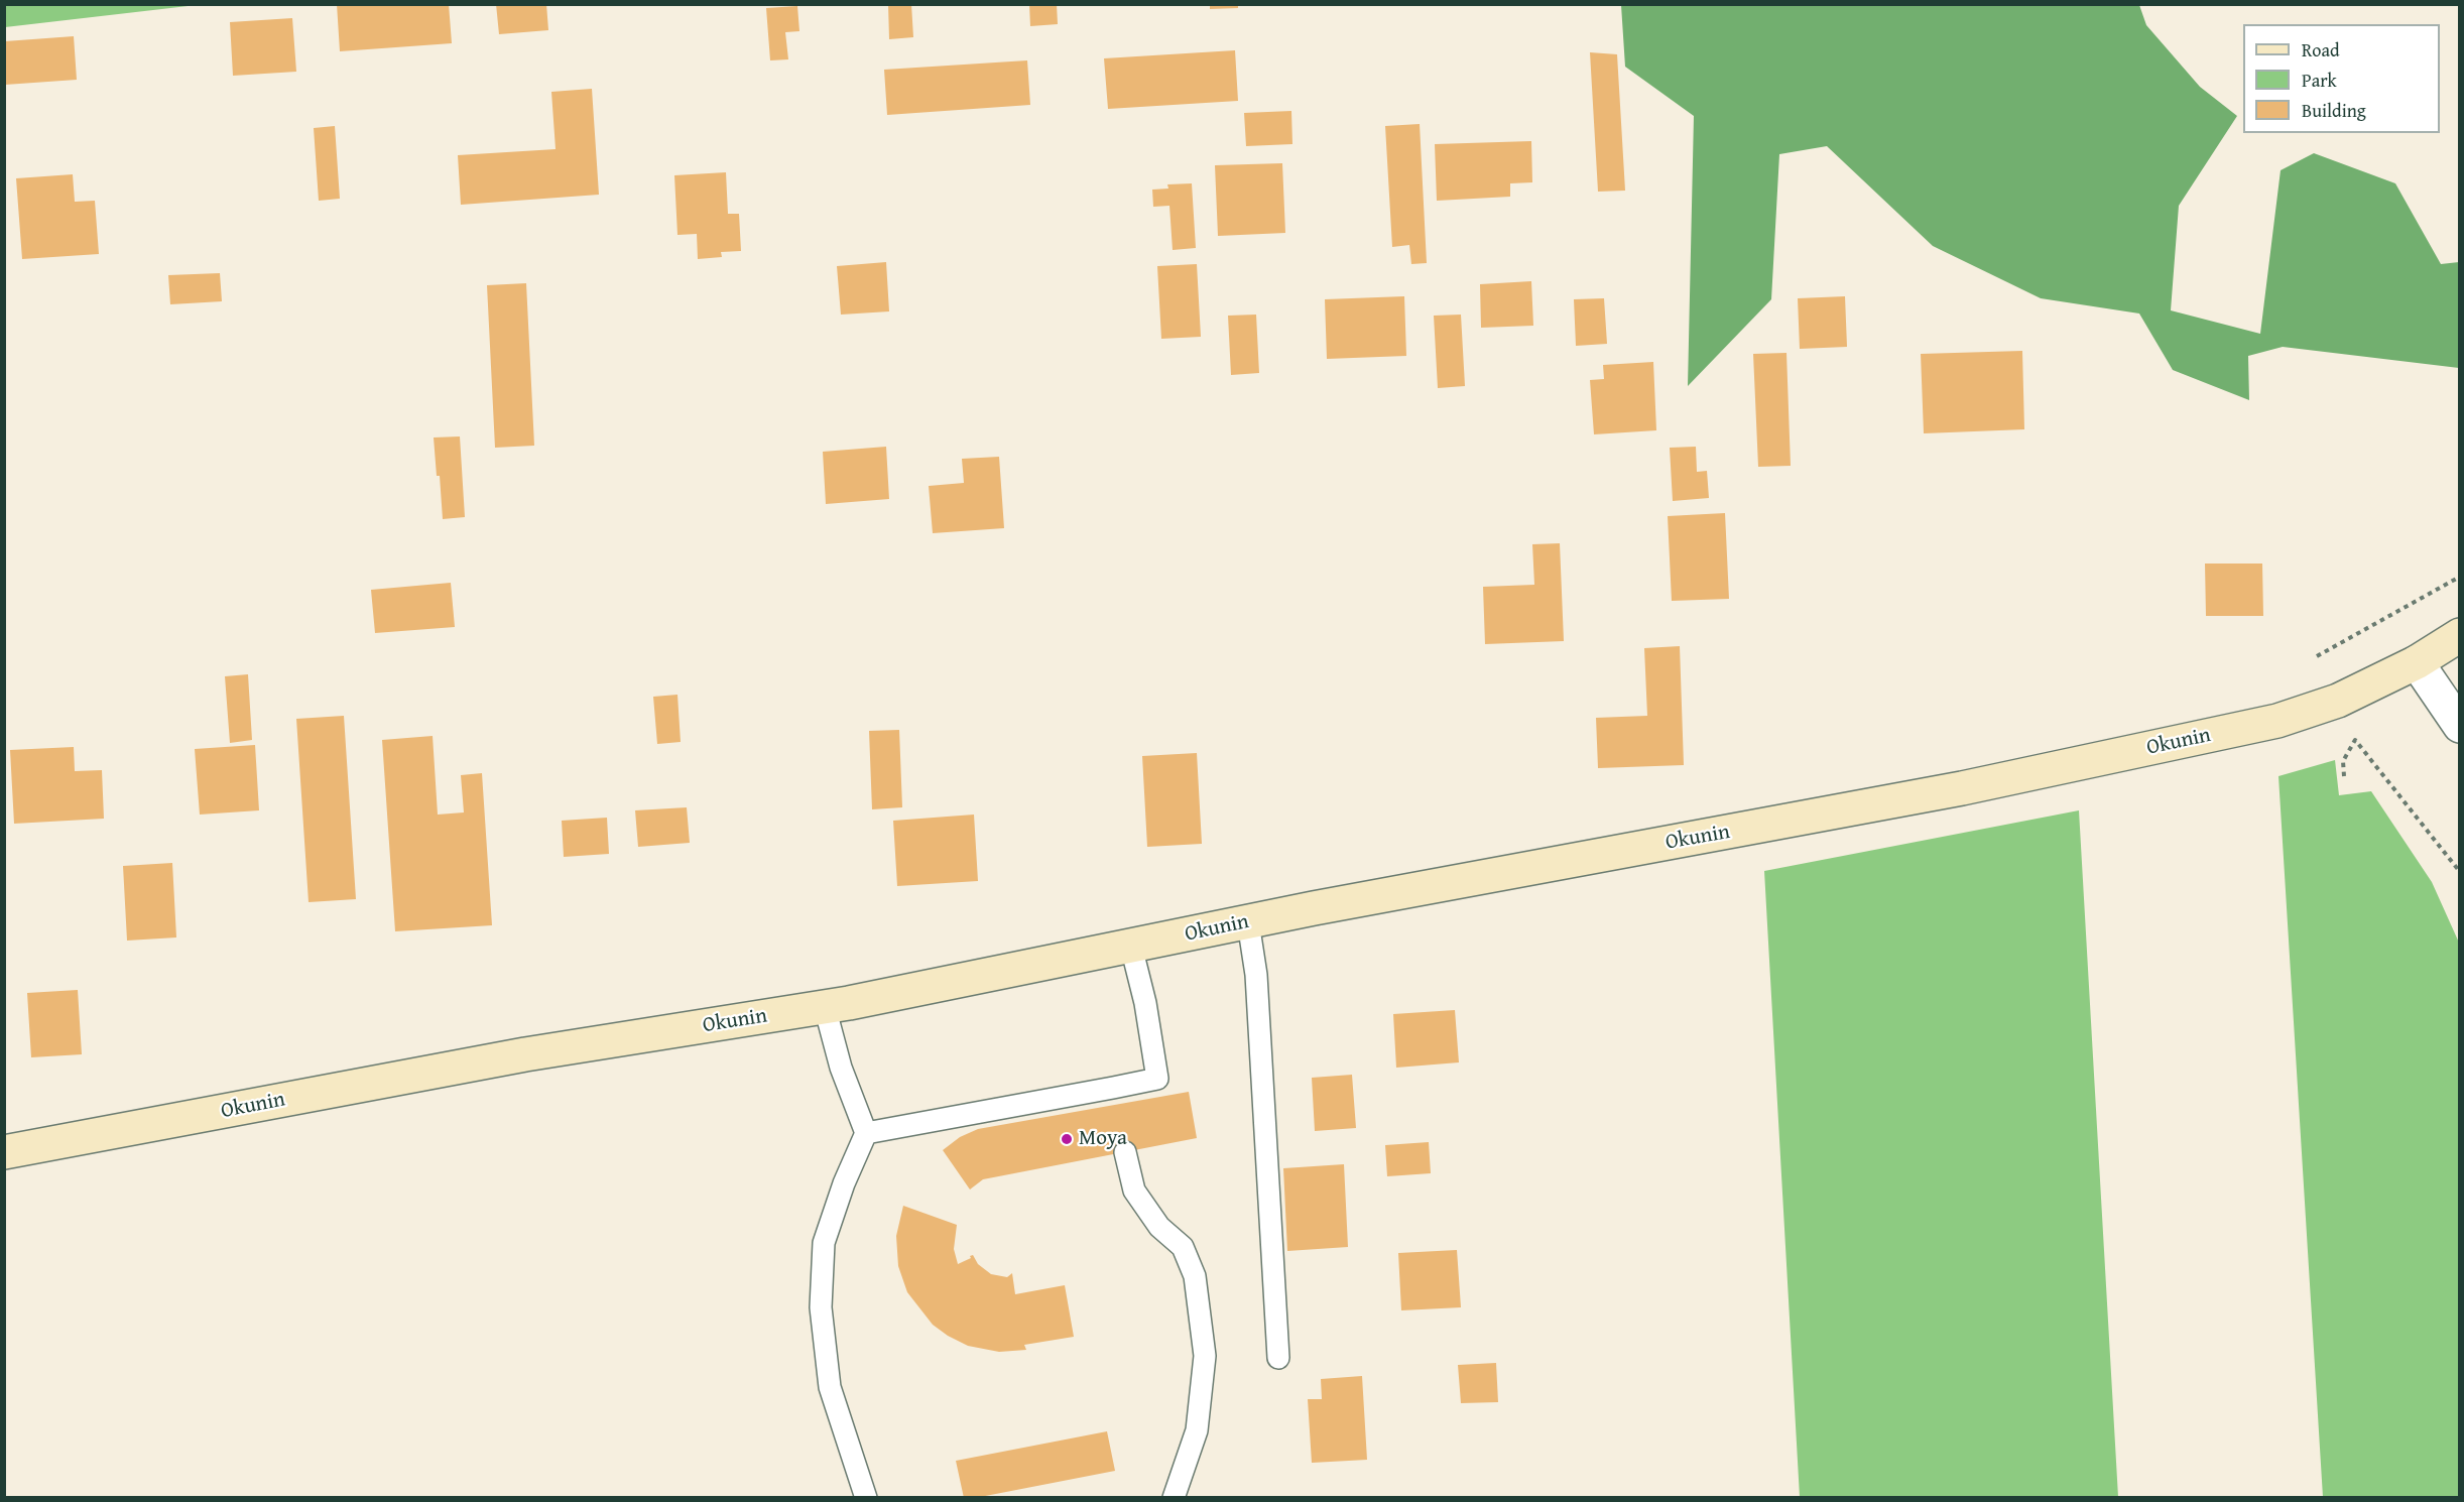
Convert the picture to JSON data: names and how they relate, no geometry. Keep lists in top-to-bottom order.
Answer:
{
  "streets": {
    "main road": ["Okunin"]
  },
  "places": ["Moya"],
  "legend": ["Road", "Park", "Building"]
}
